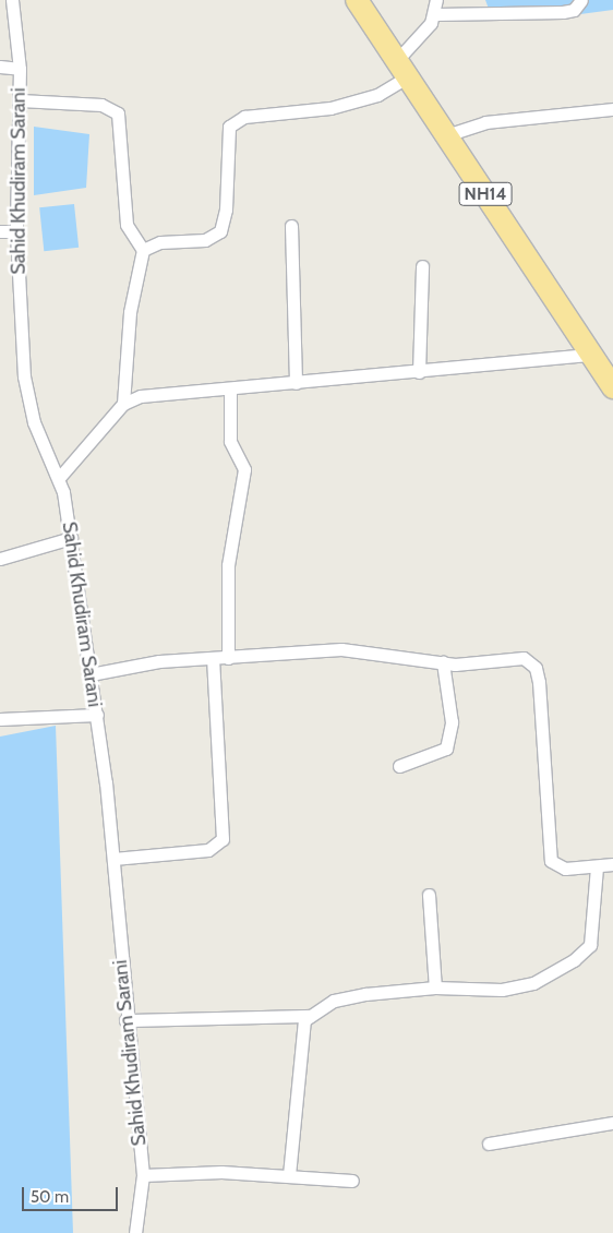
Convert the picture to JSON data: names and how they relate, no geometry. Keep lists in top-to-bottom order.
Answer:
{
  "streets": {
    "highway": ["NH14"],
    "street": ["Sahid Khudiram Sarani"]
  },
  "scale_bar": "50 m"
}
